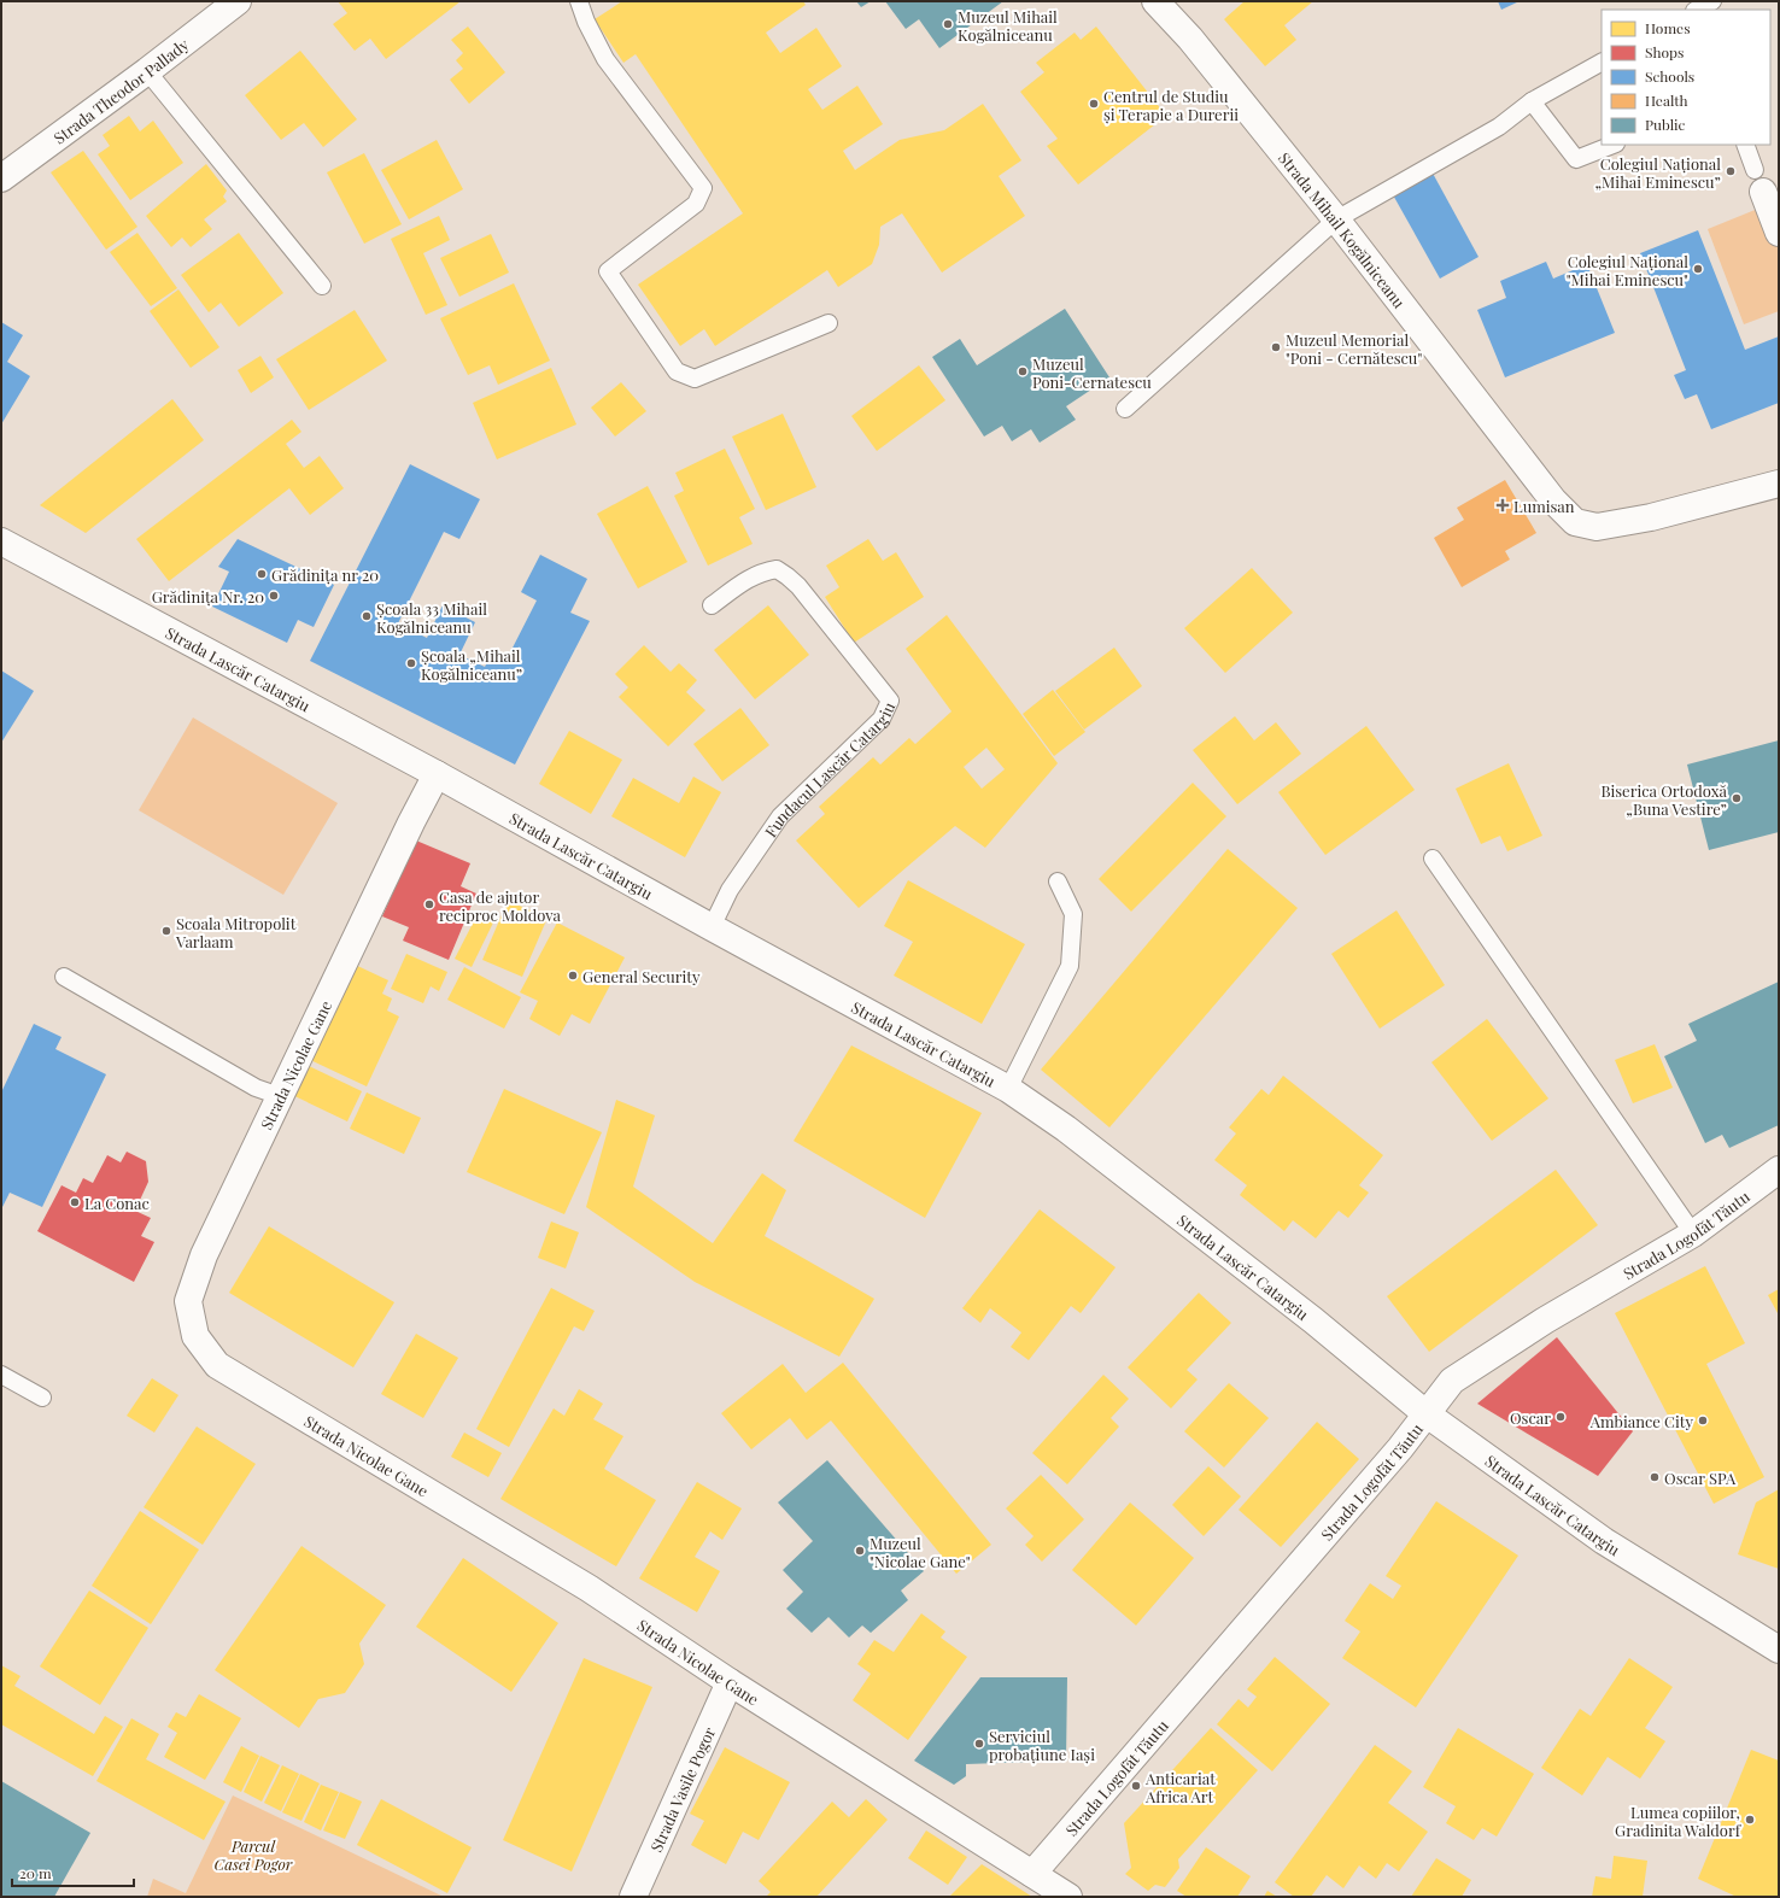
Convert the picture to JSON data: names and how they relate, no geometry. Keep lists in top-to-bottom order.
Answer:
{
  "streets": {
    "street": [
      "Strada Theodor Pallady",
      "Strada Mihail Kogălniceanu",
      "Strada Lascăr Catargiu",
      "Strada Nicolae Gane",
      "Strada Logofăt Tăutu",
      "Strada Vasile Pogor"
    ],
    "lane": ["Fundacul Lascăr Catargiu"]
  },
  "crossings": [
    ["Strada Lascăr Catargiu", "Fundacul Lascăr Catargiu"],
    ["Strada Lascăr Catargiu", "Strada Nicolae Gane"],
    ["Strada Lascăr Catargiu", "Strada Logofăt Tăutu"],
    ["Strada Nicolae Gane", "Strada Logofăt Tăutu"],
    ["Strada Nicolae Gane", "Strada Vasile Pogor"]
  ],
  "parks": ["Parcul Casei Pogor"],
  "places": {
    "other": [
      "Muzeul Mihail Kogălniceanu",
      "Centrul de Studiu și Terapie a Durerii",
      "Colegiul Național „Mihai Eminescu”",
      "Colegiul Național \"Mihai Eminescu\"",
      "Muzeul Memorial \"Poni - Cernătescu\"",
      "Muzeul Poni-Cernatescu",
      "Grădinița nr 20",
      "Grădinița Nr. 20",
      "Școala 33 Mihail Kogălniceanu",
      "Școala „Mihail Kogălniceanu”",
      "Biserica Ortodoxă „Buna Vestire”",
      "Casa de ajutor reciproc Moldova",
      "Scoala Mitropolit Varlaam",
      "General Security",
      "La Conac",
      "Oscar",
      "Ambiance City",
      "Oscar SPA",
      "Muzeul \"Nicolae Gane\"",
      "Serviciul probațiune Iași",
      "Anticariat Africa Art",
      "Lumea copiilor, Gradinita Waldorf"
    ],
    "health": ["Lumisan"]
  },
  "legend": [
    "Homes",
    "Shops",
    "Schools",
    "Health",
    "Public"
  ],
  "scale_bar": "20 m"
}
